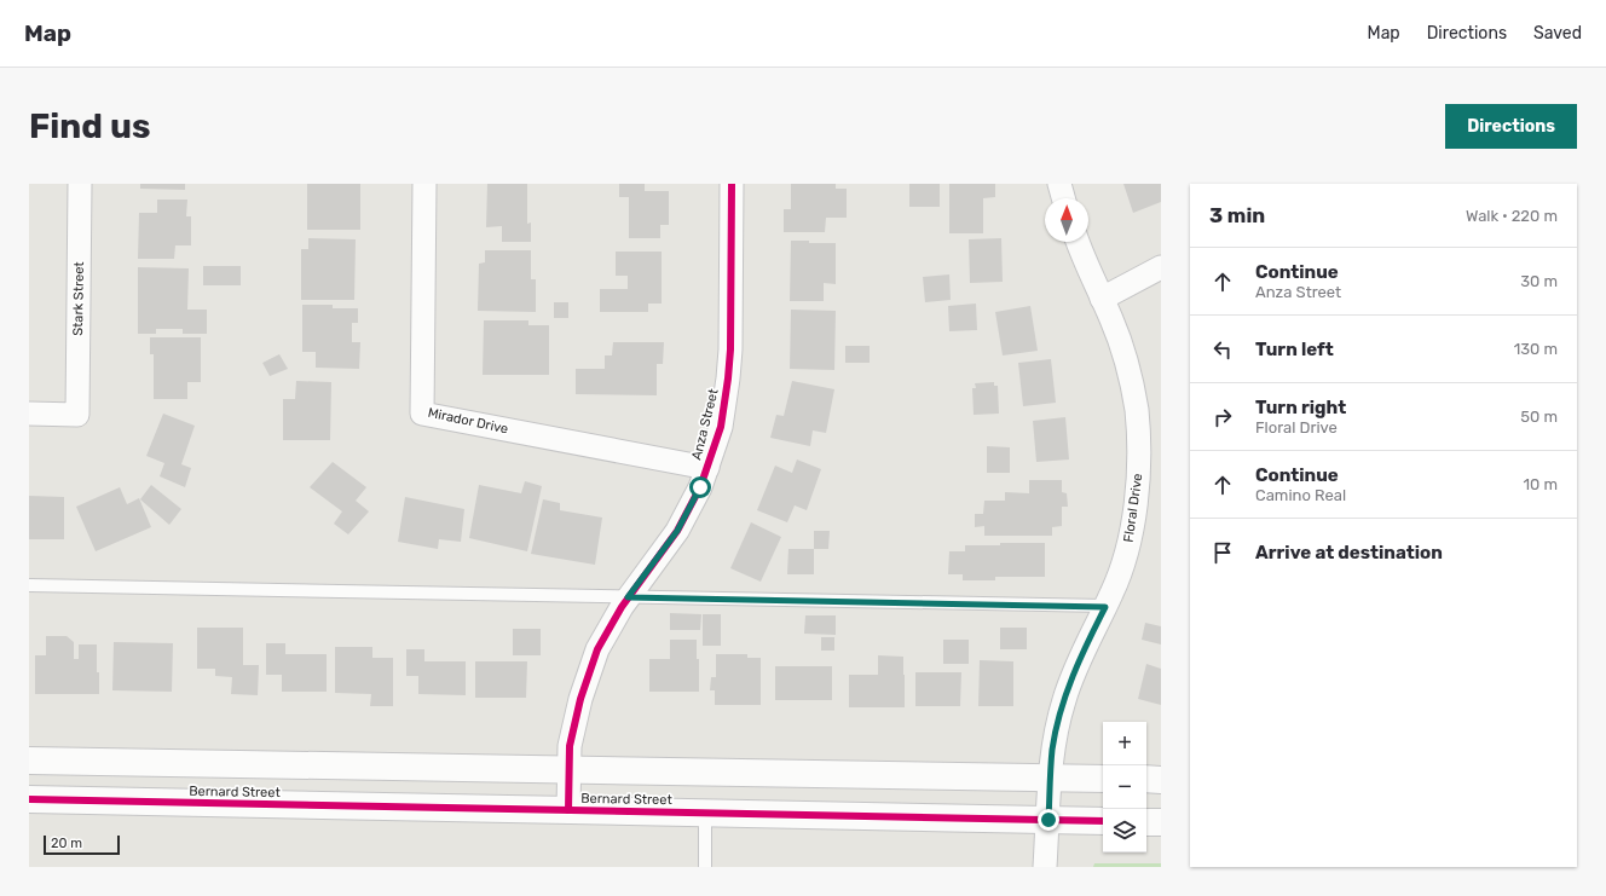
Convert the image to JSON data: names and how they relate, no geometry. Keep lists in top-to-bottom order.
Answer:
{
  "streets": {
    "street": [
      "Stark Street",
      "Mirador Drive",
      "Anza Street",
      "Floral Drive",
      "Bernard Street"
    ]
  },
  "crossings": [
    ["Mirador Drive", "Anza Street"],
    ["Anza Street", "Bernard Street"],
    ["Floral Drive", "Bernard Street"]
  ],
  "scale_bar": "20 m",
  "north": "top",
  "page": {
    "header": "Map",
    "nav": ["Map", "Directions", "Saved"],
    "buttons": "Directions",
    "title": "Find us",
    "heading": ["3 min", "Walk · 220 m"],
    "list": [
      ["Continue", "Anza Street", "30 m"],
      ["Turn left", "130 m"],
      ["Turn right", "Floral Drive", "50 m"],
      ["Continue", "Camino Real", "10 m"],
      "Arrive at destination"
    ],
    "map_buttons": ["+", "−"],
    "scale": "20 m"
  }
}
